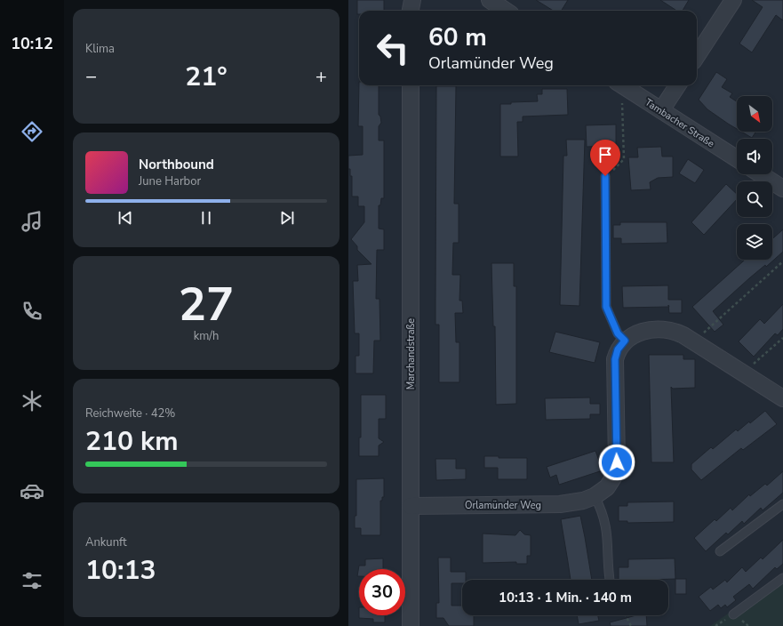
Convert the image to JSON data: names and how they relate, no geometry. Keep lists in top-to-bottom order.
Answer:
{
  "streets": {
    "street": ["Tambacher Straße", "Marchandstraße", "Orlamünder Weg"]
  },
  "crossings": [
    ["Marchandstraße", "Orlamünder Weg"]
  ],
  "north": "bottom right",
  "page": {
    "tabs": "10:12",
    "tile": [
      "Klima",
      ["27", "km/h"],
      ["Reichweite · 42%", "210 km"],
      ["Ankunft", "10:13"]
    ],
    "turn": ["60 m", "Orlamünder Weg"],
    "heat": ["−", "21°", "+"],
    "song": ["Northbound", "June Harbor"],
    "limit": "30",
    "trip": "10:13 · 1 Min. · 140 m"
  }
}
